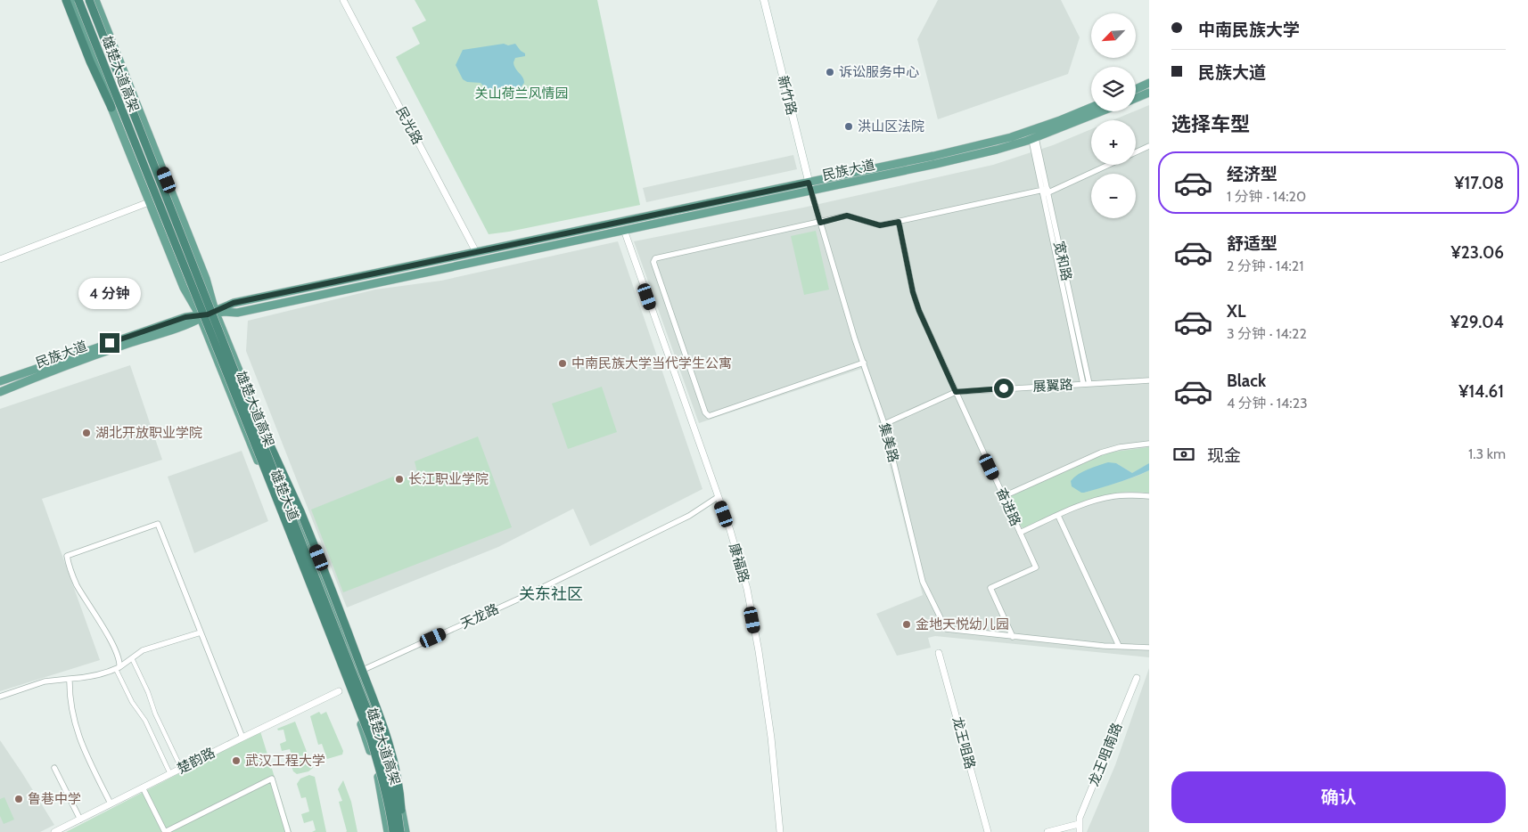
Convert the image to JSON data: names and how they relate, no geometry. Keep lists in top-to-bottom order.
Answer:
{
  "streets": {
    "highway": ["雄楚大道高架"],
    "main road": ["新竹路", "民族大道", "雄楚大道"],
    "street": [
      "民光路",
      "宽和路",
      "展翼路",
      "集美路",
      "奋进路",
      "康福路",
      "天龙路",
      "龙王咀路",
      "龙王咀南路",
      "楚韵路"
    ]
  },
  "crossings": [
    ["新竹路", "民族大道"],
    ["新竹路", "集美路"],
    ["民光路", "民族大道"],
    ["民族大道", "宽和路"],
    ["民族大道", "集美路"],
    ["民族大道", "雄楚大道"],
    ["民族大道", "康福路"],
    ["宽和路", "展翼路"],
    ["展翼路", "集美路"],
    ["展翼路", "奋进路"],
    ["集美路", "奋进路"],
    ["雄楚大道", "天龙路"],
    ["康福路", "天龙路"]
  ],
  "districts": ["关东社区"],
  "parks": ["关山荷兰风情园"],
  "places": [
    "诉讼服务中心",
    "洪山区法院",
    "中南民族大学当代学生公寓",
    "湖北开放职业学院",
    "长江职业学院",
    "金地天悦幼儿园",
    "武汉工程大学",
    "鲁巷中学"
  ],
  "north": "bottom left",
  "page": {
    "banner": ["中南民族大学", "民族大道"],
    "map_buttons": ["+", "−"],
    "heading": "选择车型",
    "list": [
      {
        "name": "经济型",
        "note": "1 分钟 · 14:20",
        "value": "¥17.08"
      },
      {
        "name": "舒适型",
        "note": "2 分钟 · 14:21",
        "value": "¥23.06"
      },
      {
        "name": "XL",
        "note": "3 分钟 · 14:22",
        "value": "¥29.04"
      },
      {
        "name": "Black",
        "note": "4 分钟 · 14:23",
        "value": "¥14.61"
      }
    ],
    "bubble": "4 分钟",
    "pay": ["现金", "1.3 km"],
    "buttons": "确认"
  }
}
